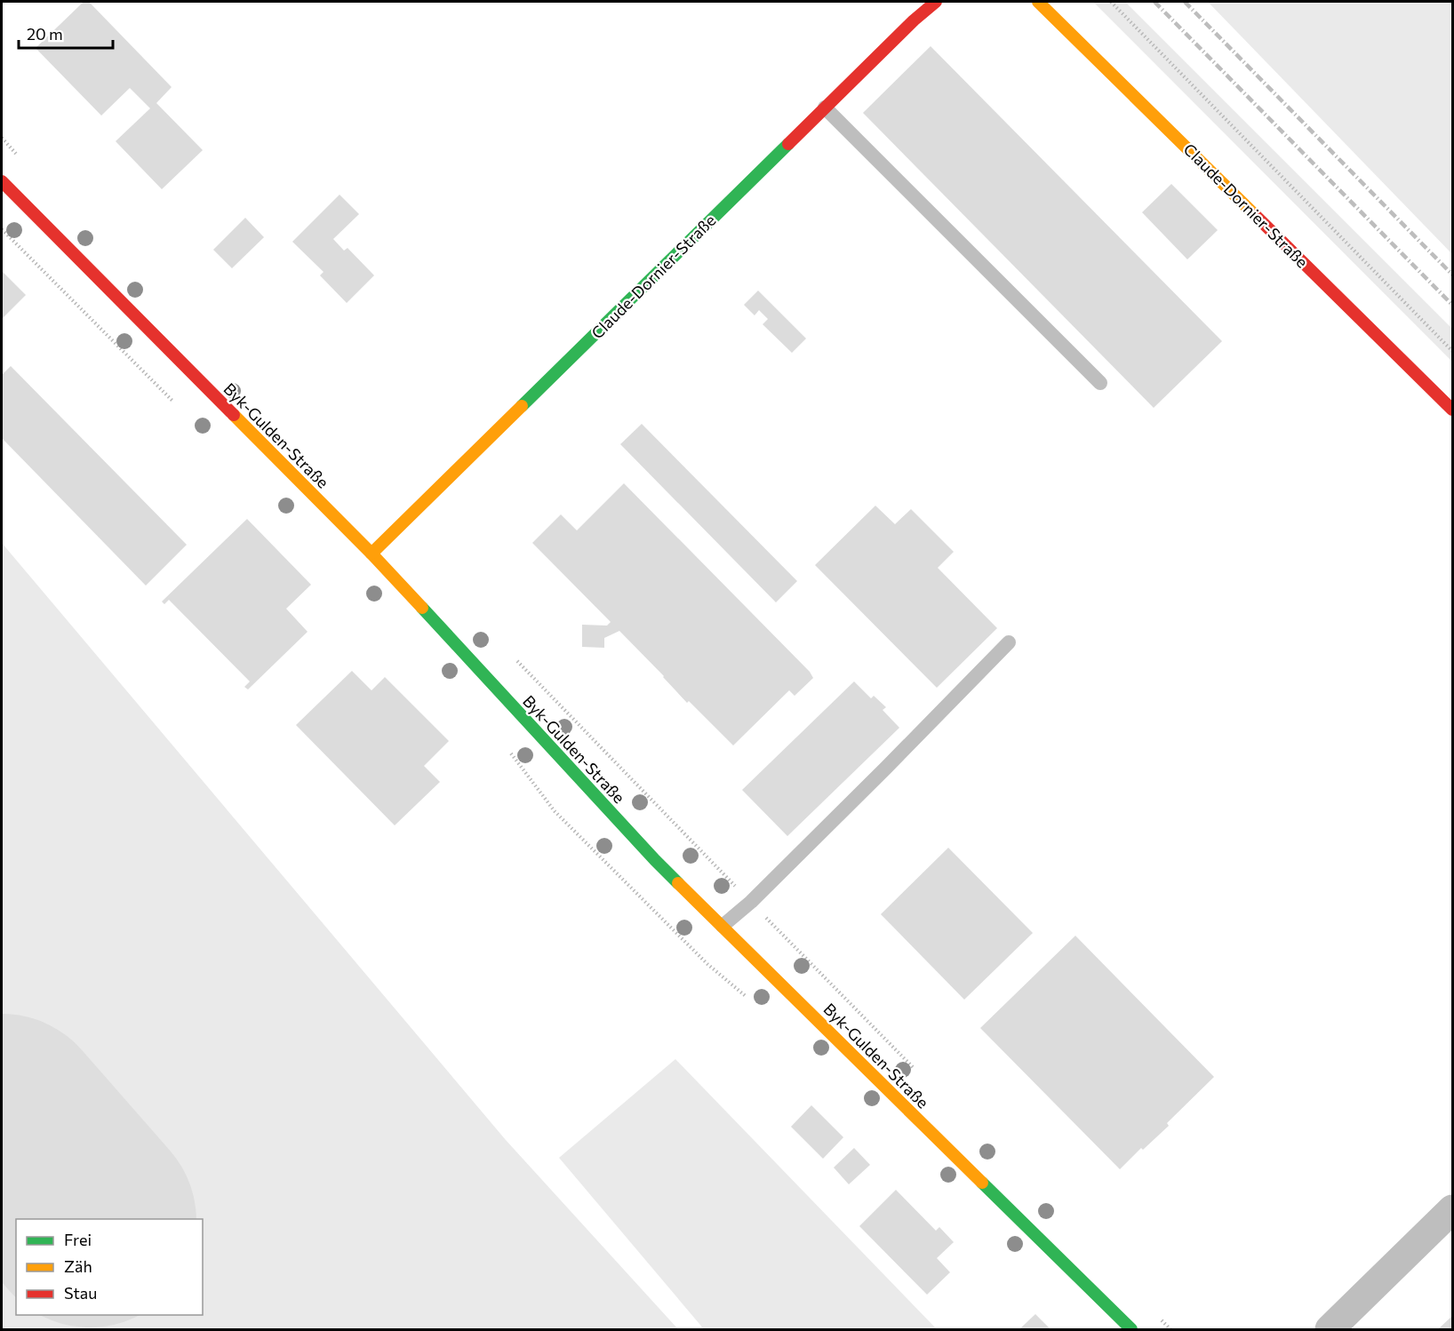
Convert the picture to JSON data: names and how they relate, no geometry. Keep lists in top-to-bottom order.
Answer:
{
  "streets": {
    "street": ["Claude-Dornier-Straße", "Byk-Gulden-Straße"]
  },
  "crossings": [
    ["Claude-Dornier-Straße", "Byk-Gulden-Straße"]
  ],
  "legend": ["Frei", "Zäh", "Stau"],
  "scale_bar": "20 m"
}
